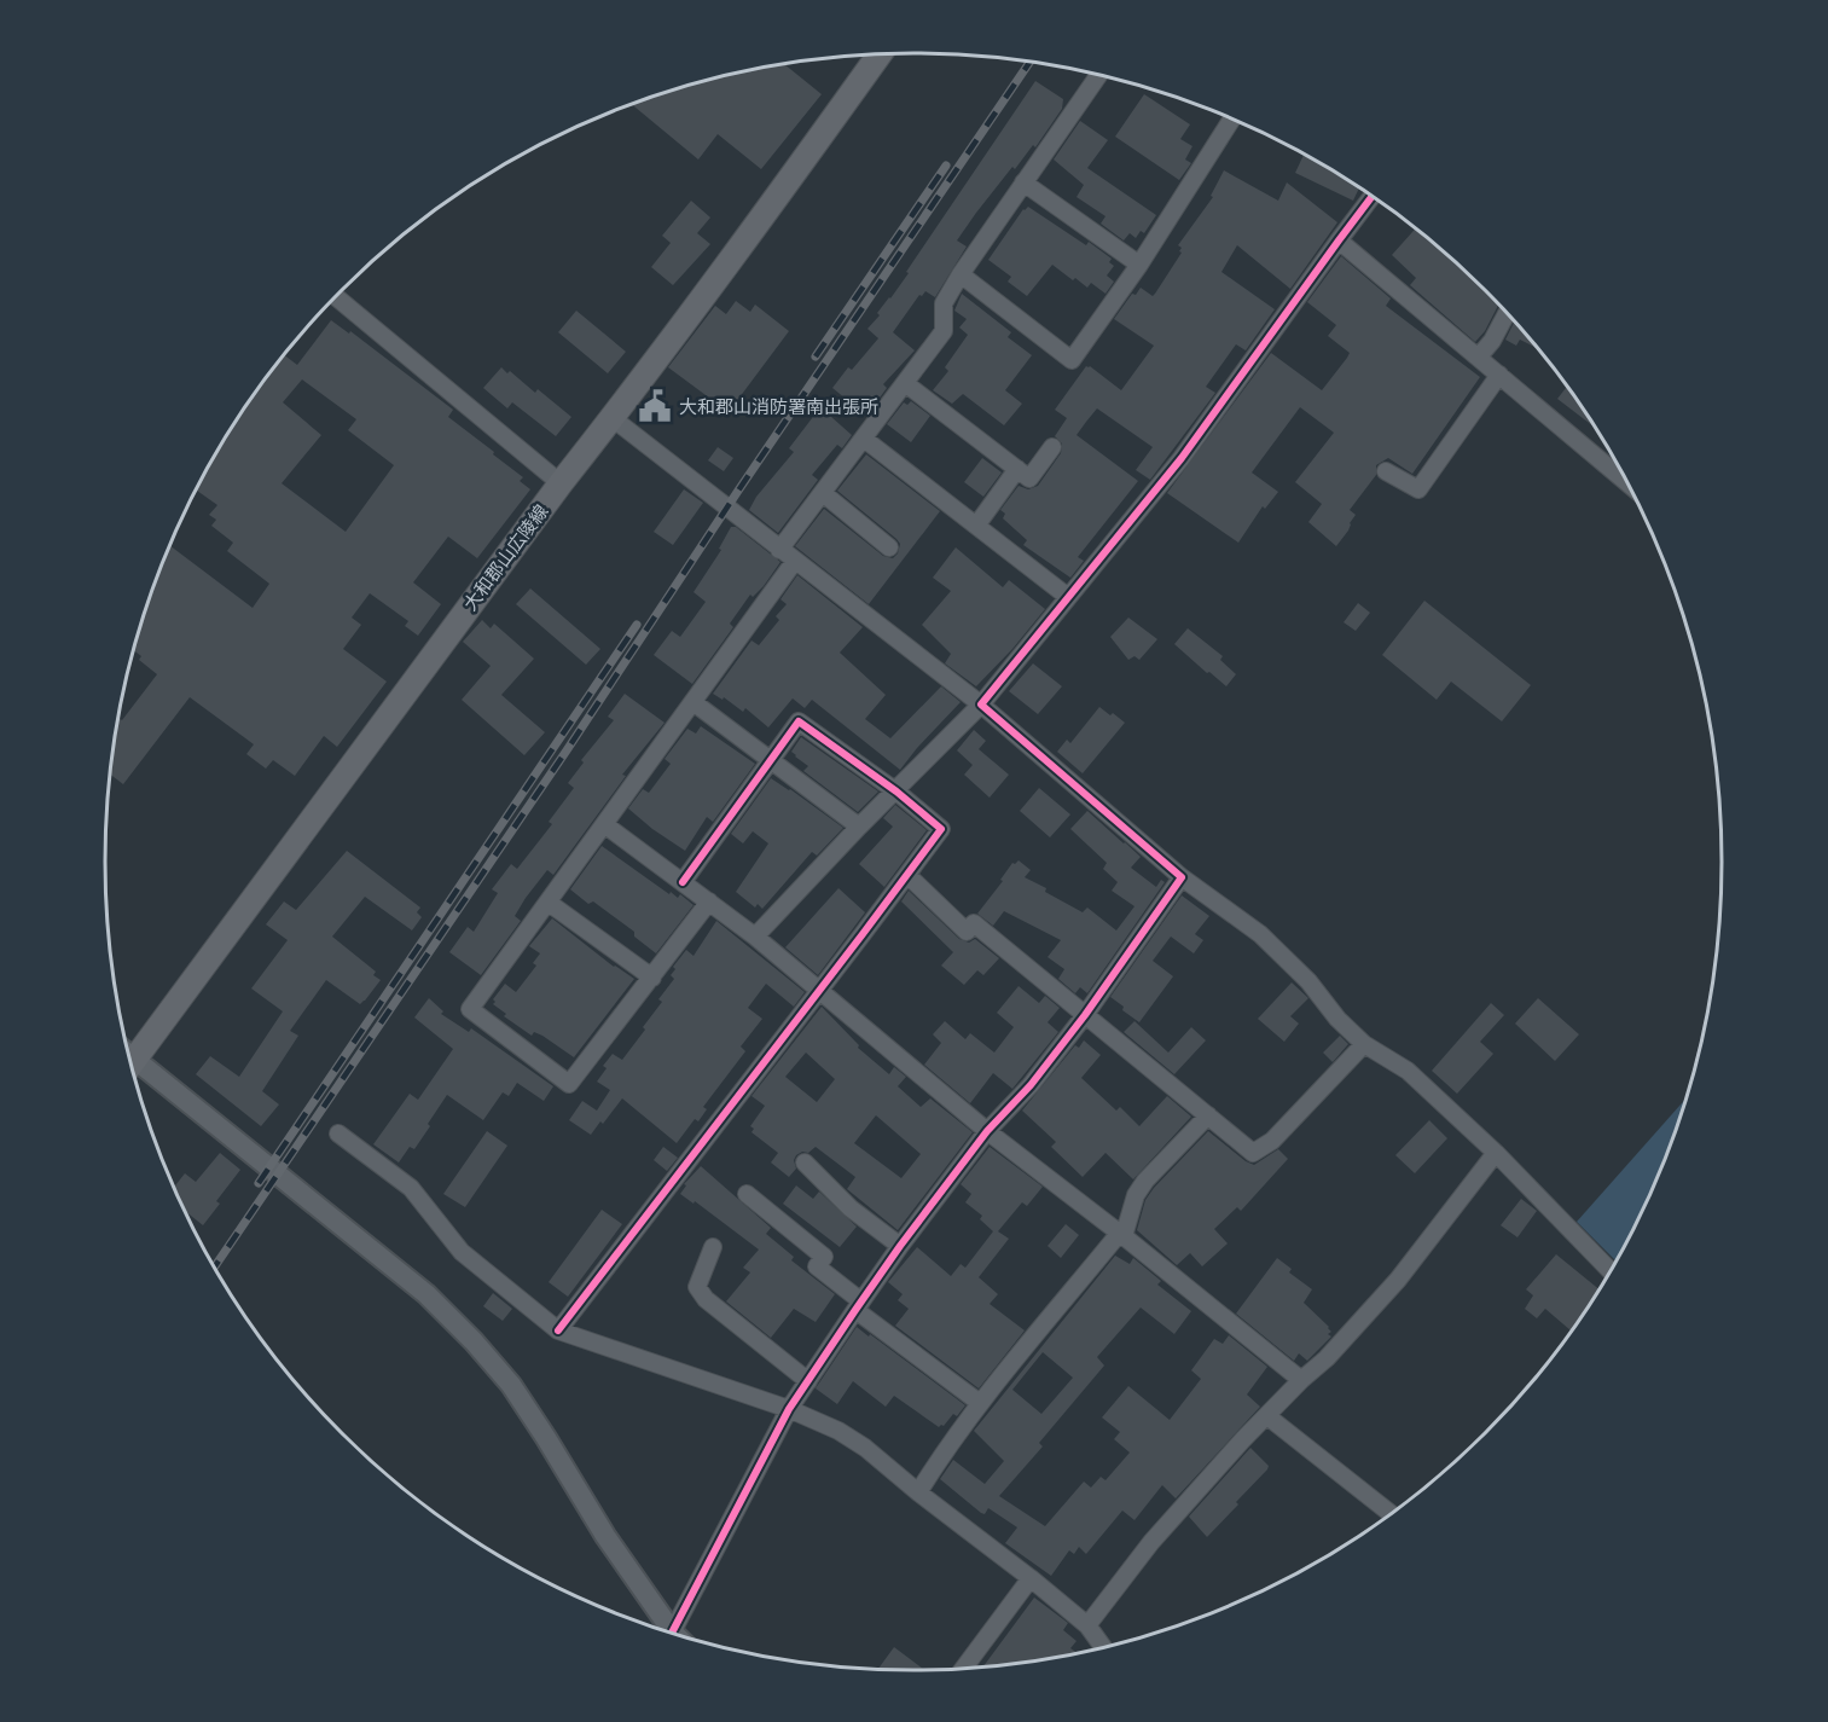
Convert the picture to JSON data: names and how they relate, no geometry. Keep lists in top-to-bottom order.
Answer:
{
  "streets": {
    "main road": ["大和郡山広陵線"]
  },
  "places": {
    "public building": ["大和郡山消防署南出張所"]
  }
}
